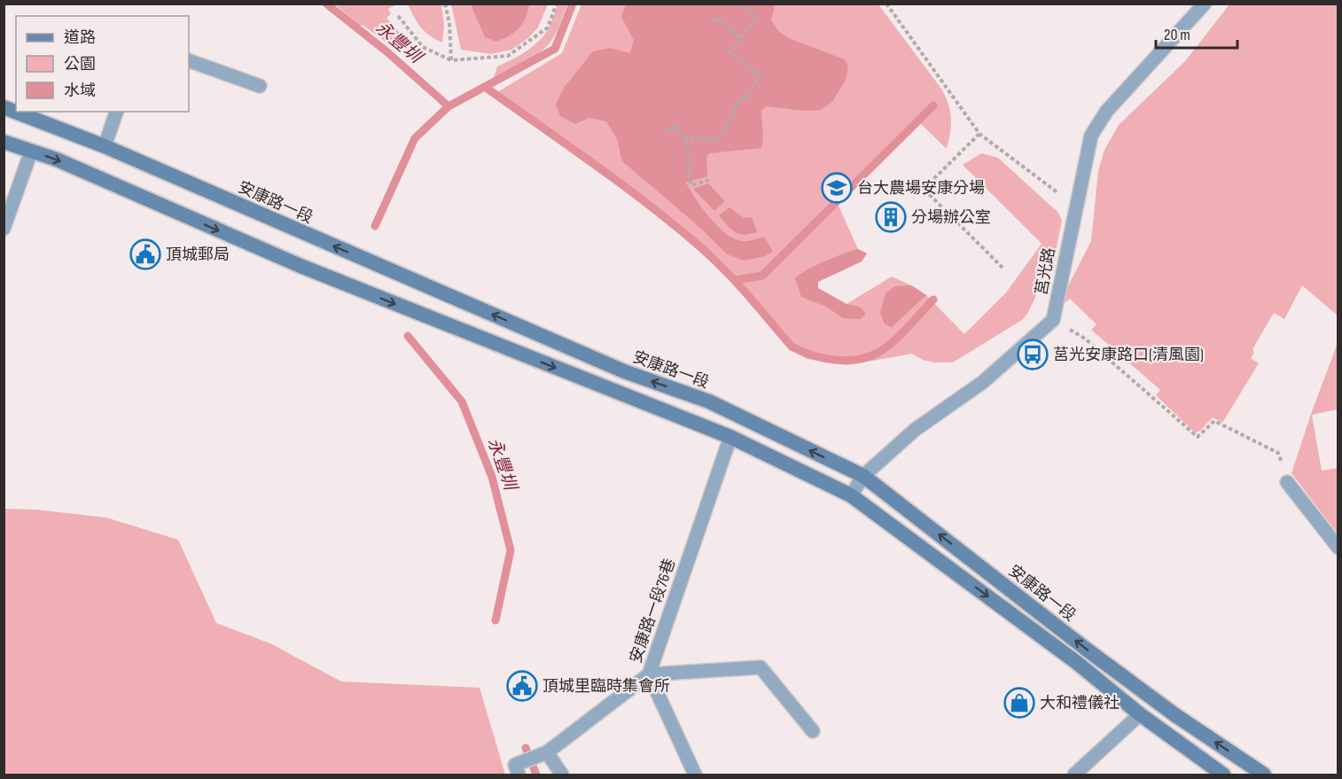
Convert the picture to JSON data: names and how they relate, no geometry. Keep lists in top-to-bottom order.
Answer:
{
  "streets": {
    "main road": ["安康路一段"],
    "lane": ["莒光路", "安康路一段76巷"]
  },
  "crossings": [
    ["安康路一段", "莒光路"]
  ],
  "water": ["永豐圳"],
  "places": {
    "school or university": ["台大農場安康分場"],
    "building": ["分場辦公室"],
    "public building": ["頂城郵局", "頂城里臨時集會所"],
    "bus stop": ["莒光安康路口(清風園)"],
    "shop": ["大和禮儀社"]
  },
  "legend": ["道路", "公園", "水域"],
  "scale_bar": "20 m"
}
